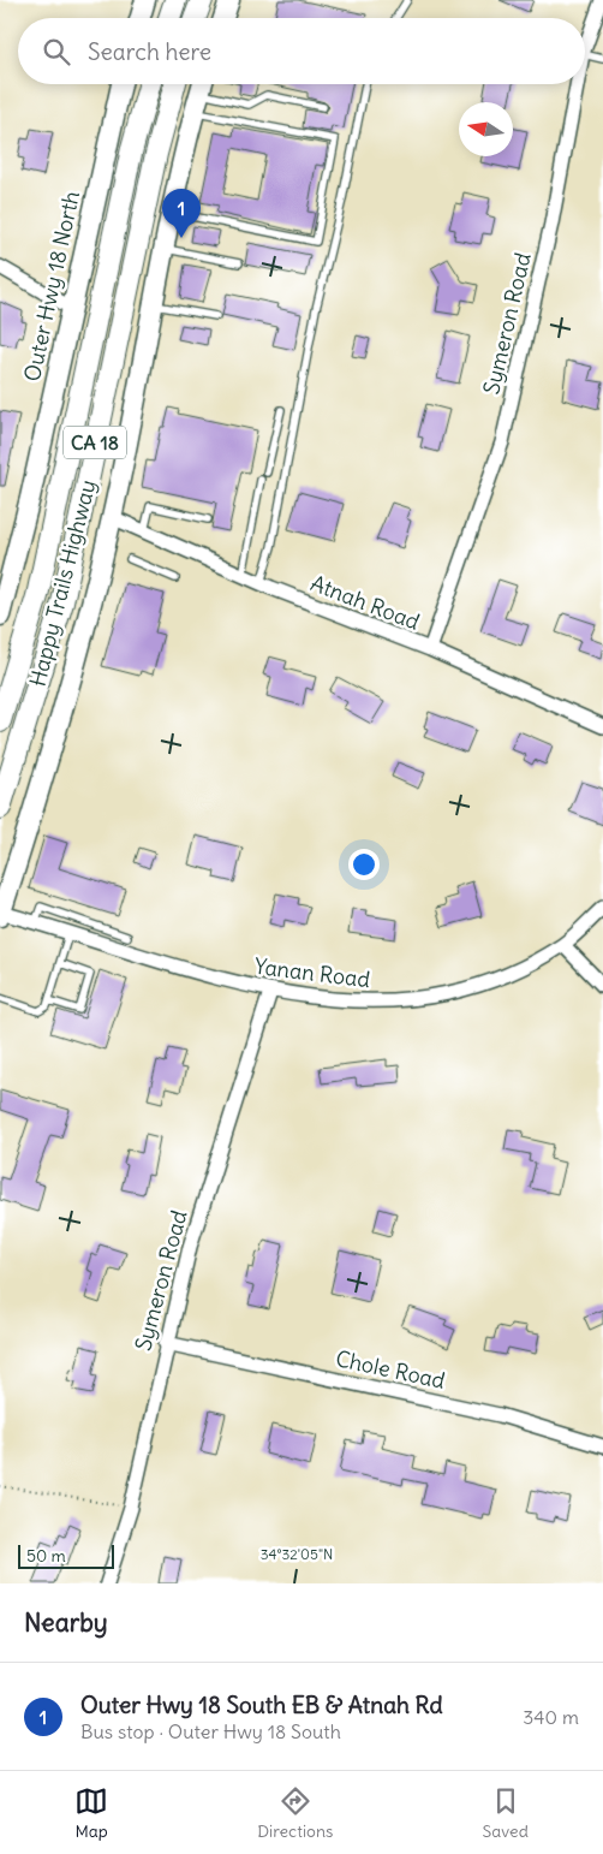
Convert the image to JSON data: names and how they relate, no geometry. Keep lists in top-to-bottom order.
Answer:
{
  "streets": {
    "main road": ["CA 18", "Happy Trails Highway"],
    "street": [
      "Outer Hwy 18 North",
      "Symeron Road",
      "Atnah Road",
      "Yanan Road",
      "Chole Road"
    ]
  },
  "crossings": [
    ["Symeron Road", "Atnah Road"],
    ["Symeron Road", "Yanan Road"],
    ["Symeron Road", "Chole Road"]
  ],
  "scale_bar": "50 m",
  "north": "left",
  "page": {
    "search": "Search here",
    "pins": "1",
    "scale": "50 m",
    "heading": "Nearby",
    "list": [
      {
        "mark": "1",
        "name": "Outer Hwy 18 South EB & Atnah Rd",
        "note": "Bus stop · Outer Hwy 18 South",
        "value": "340 m"
      }
    ],
    "nav": ["Map", "Directions", "Saved"]
  },
  "coordinates": ["34°32'05\"N"]
}
